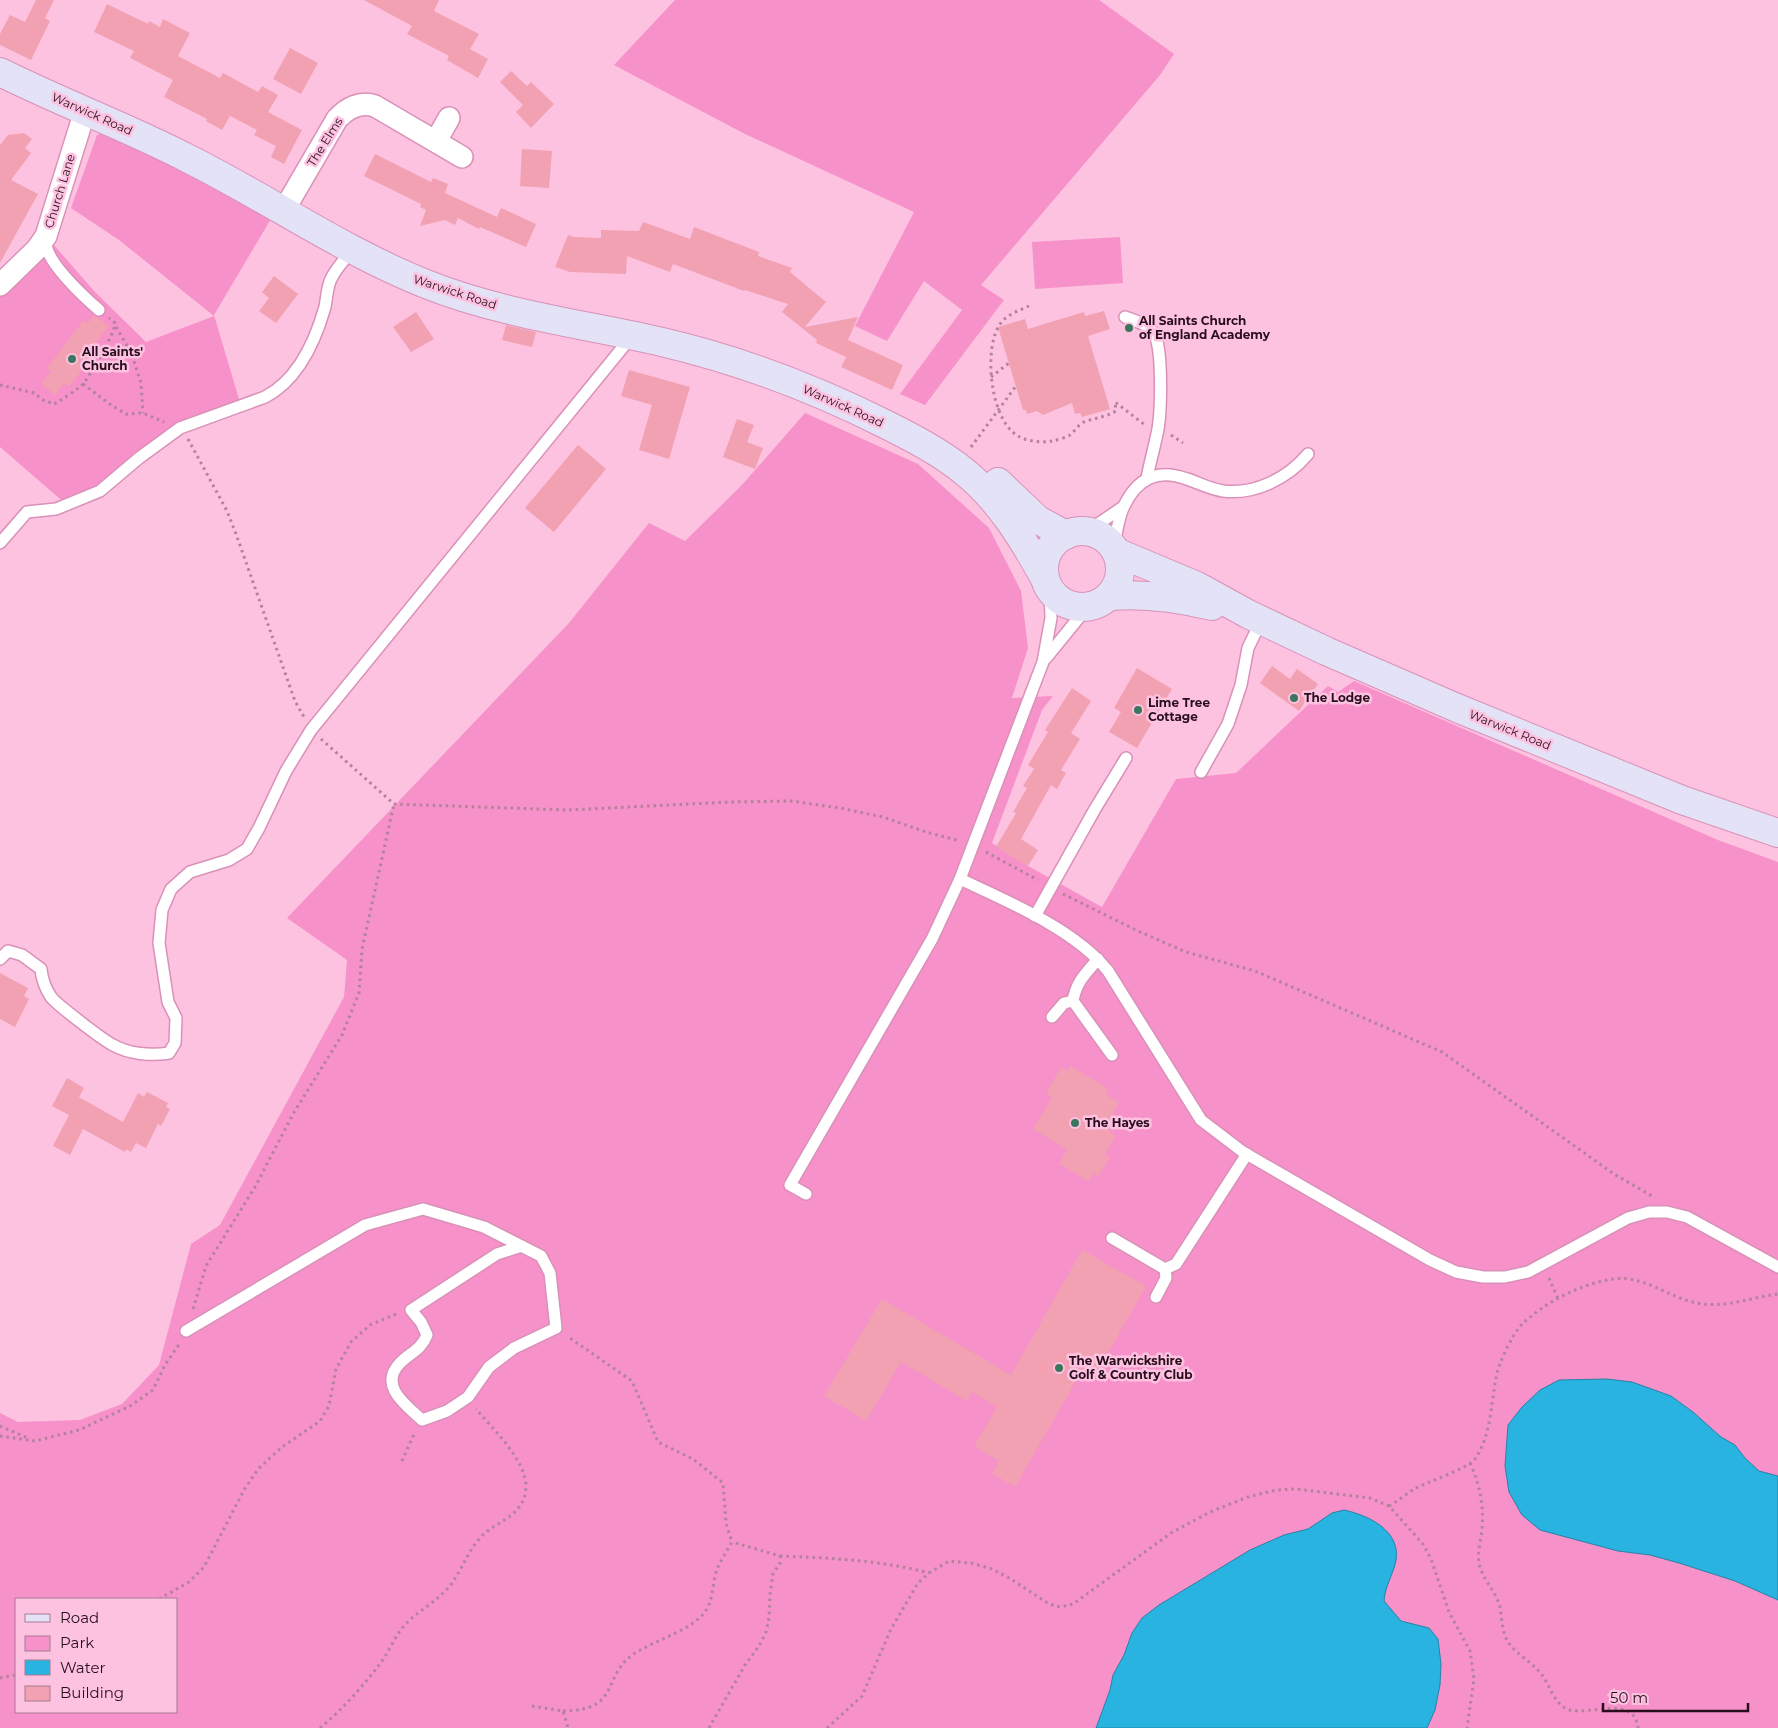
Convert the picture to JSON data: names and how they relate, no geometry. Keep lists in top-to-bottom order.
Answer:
{
  "streets": {
    "street": ["Warwick Road", "The Elms", "Church Lane"]
  },
  "crossings": [
    ["Warwick Road", "The Elms"],
    ["Warwick Road", "Church Lane"]
  ],
  "places": [
    "All Saints Church of England Academy",
    "All Saints' Church",
    "The Lodge",
    "Lime Tree Cottage",
    "The Hayes",
    "The Warwickshire Golf & Country Club"
  ],
  "legend": [
    "Road",
    "Park",
    "Water",
    "Building"
  ],
  "scale_bar": "50 m"
}
